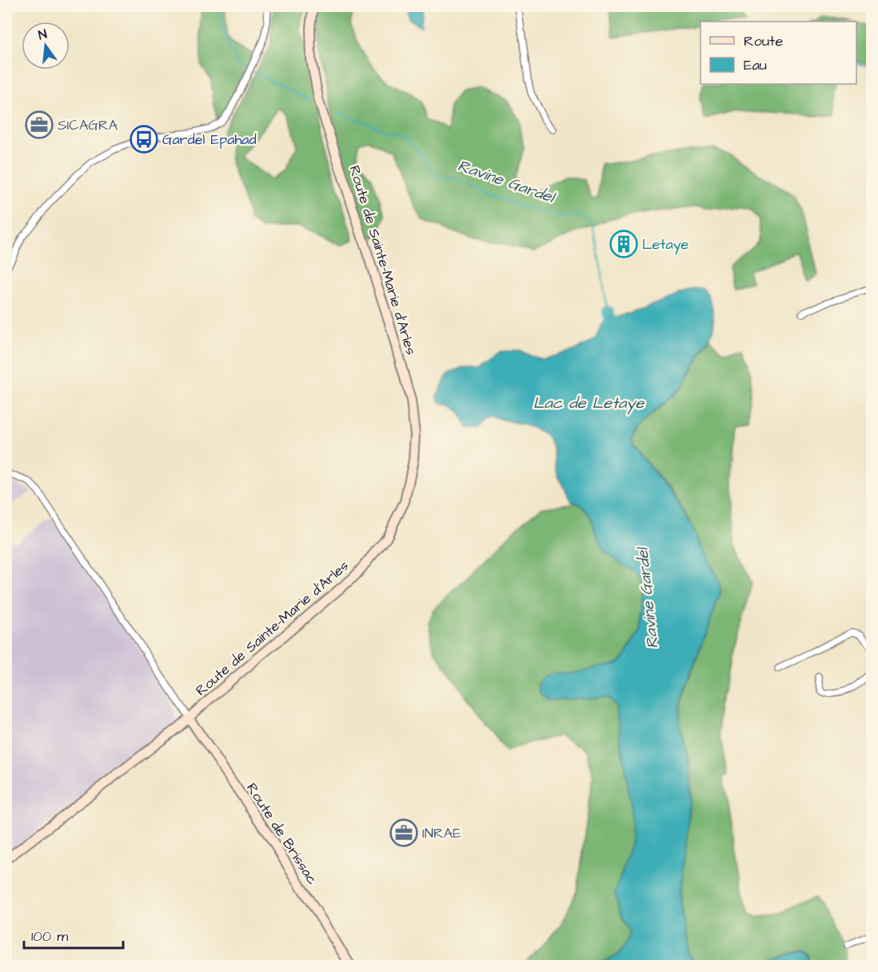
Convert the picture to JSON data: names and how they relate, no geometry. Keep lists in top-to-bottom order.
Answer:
{
  "streets": {
    "main road": ["Route de Sainte-Marie d'Arles", "Route de Brissac"]
  },
  "crossings": [
    ["Route de Sainte-Marie d'Arles", "Route de Brissac"]
  ],
  "water": ["Ravine Gardel", "Lac de Letaye"],
  "places": {
    "office": ["SICAGRA", "INRAE"],
    "bus stop": ["Gardel Epahad"],
    "building": ["Letaye"]
  },
  "legend": ["Route", "Eau"],
  "scale_bar": "100 m",
  "north": "top"
}
